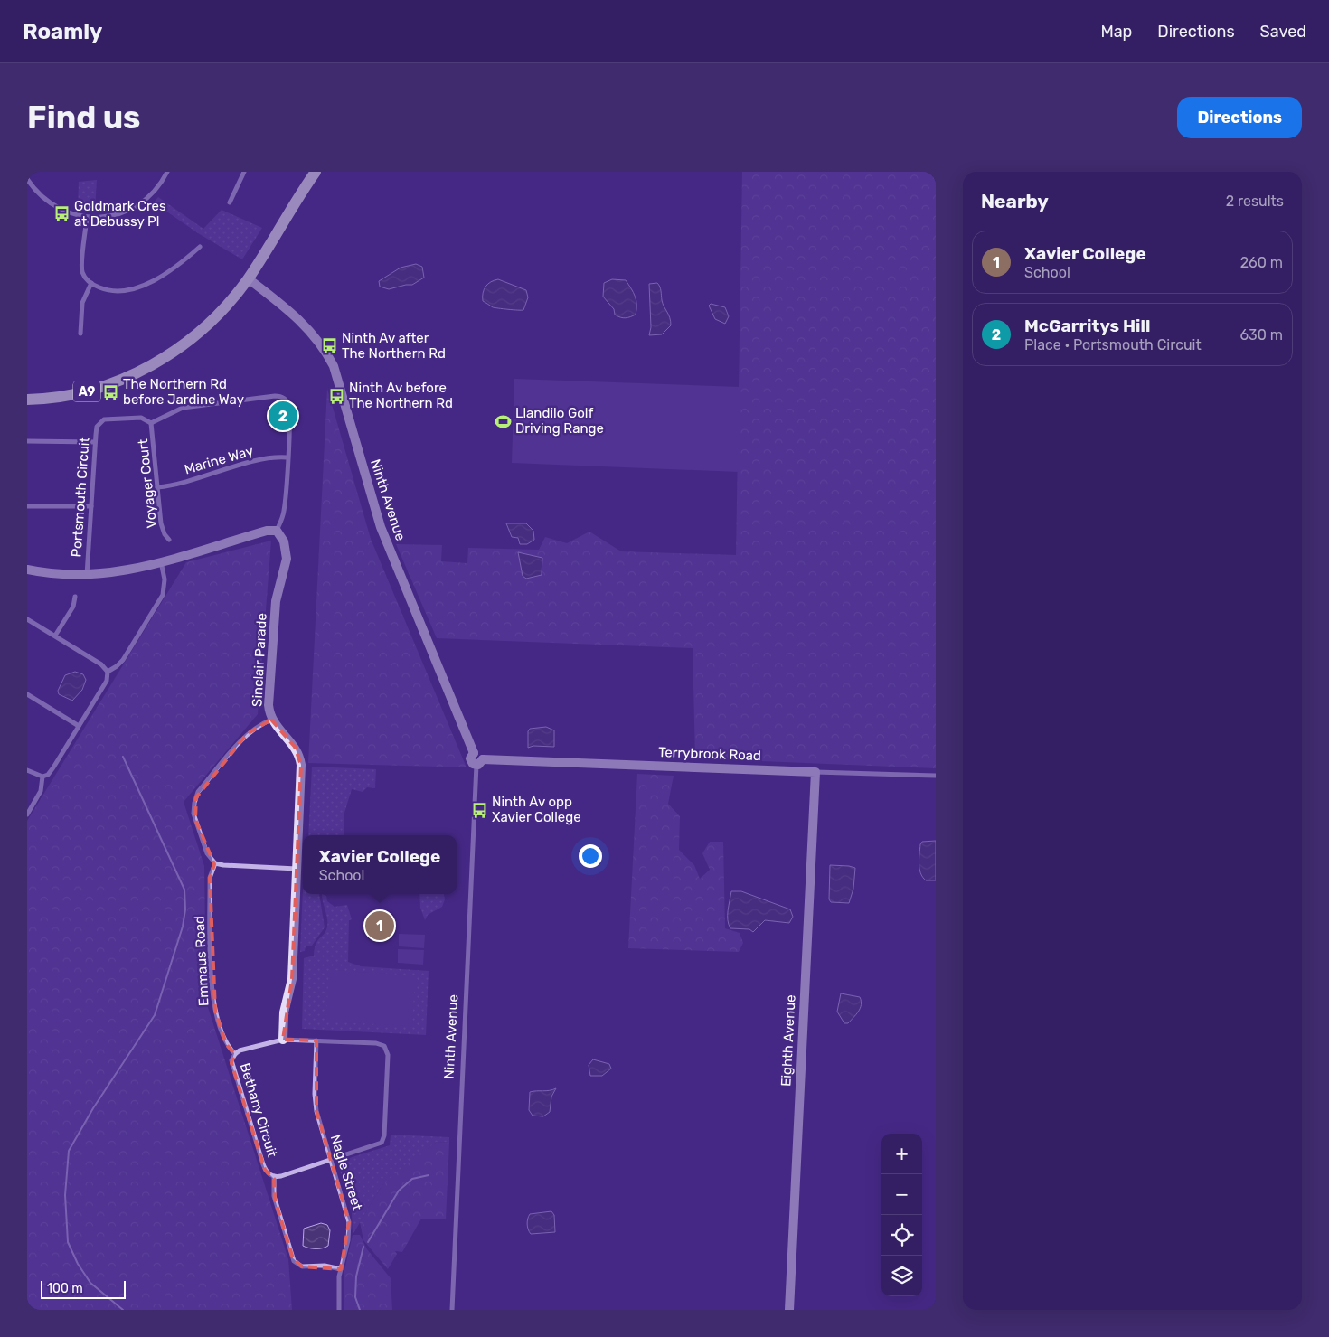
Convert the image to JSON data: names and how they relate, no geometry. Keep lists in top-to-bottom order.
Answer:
{
  "streets": {
    "highway": ["A9"],
    "main road": [
      "Ninth Avenue",
      "Sinclair Parade",
      "Terrybrook Road",
      "Eighth Avenue"
    ],
    "street": [
      "Marine Way",
      "Voyager Court",
      "Portsmouth Circuit",
      "Emmaus Road",
      "Bethany Circuit",
      "Nagle Street"
    ]
  },
  "crossings": [
    ["A9", "Ninth Avenue"],
    ["Marine Way", "Voyager Court"],
    ["Voyager Court", "Portsmouth Circuit"],
    ["Ninth Avenue", "Terrybrook Road"],
    ["Sinclair Parade", "Bethany Circuit"],
    ["Terrybrook Road", "Eighth Avenue"],
    ["Emmaus Road", "Bethany Circuit"],
    ["Bethany Circuit", "Nagle Street"]
  ],
  "places": {
    "bus stop": [
      "Goldmark Cres at Debussy Pl",
      "Ninth Av after The Northern Rd",
      "The Northern Rd before Jardine Way",
      "Ninth Av before The Northern Rd",
      "Ninth Av opp Xavier College"
    ],
    "sports": ["Llandilo Golf Driving Range"]
  },
  "scale_bar": "100 m",
  "page": {
    "header": "Roamly",
    "nav": ["Map", "Directions", "Saved"],
    "buttons": "Directions",
    "title": "Find us",
    "heading": ["Nearby", "2 results"],
    "list": [
      {
        "mark": "1",
        "name": "Xavier College",
        "note": "School",
        "value": "260 m"
      },
      {
        "mark": "2",
        "name": "McGarritys Hill",
        "note": "Place · Portsmouth Circuit",
        "value": "630 m"
      }
    ],
    "pins": ["2", "1"],
    "popup": ["Xavier College", "School"],
    "map_buttons": ["+", "−"],
    "scale": "100 m"
  }
}
